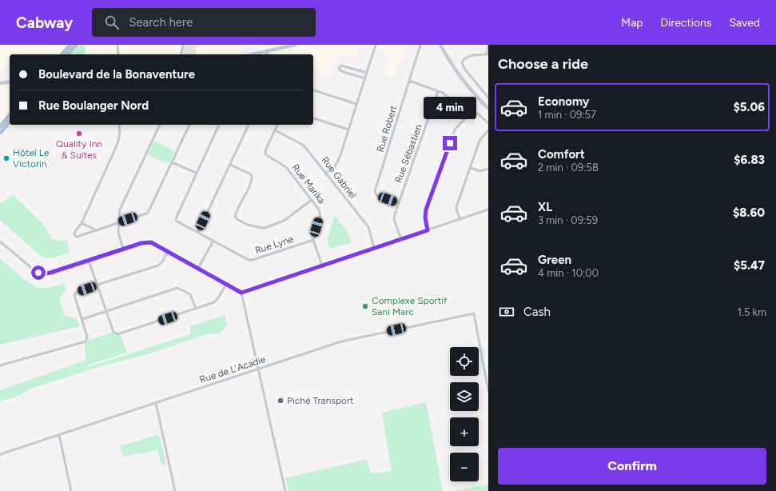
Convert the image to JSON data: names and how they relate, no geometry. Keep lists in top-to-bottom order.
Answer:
{
  "streets": {
    "street": [
      "Rue Robert",
      "Rue Sébastien",
      "Rue Gabriel",
      "Rue Marika",
      "Rue Lyne",
      "Rue de L'Acadie"
    ]
  },
  "crossings": [
    ["Rue Robert", "Rue Sébastien"],
    ["Rue Gabriel", "Rue Marika"],
    ["Rue Marika", "Rue Lyne"]
  ],
  "places": [
    "Quality Inn & Suites",
    "Hôtel Le Victorin",
    "Complexe Sportif Sani Marc",
    "Piché Transport"
  ],
  "page": {
    "header": "Cabway",
    "search": "Search here",
    "nav": ["Map", "Directions", "Saved"],
    "heading": "Choose a ride",
    "banner": ["Boulevard de la Bonaventure", "Rue Boulanger Nord"],
    "list": [
      {
        "name": "Economy",
        "note": "1 min · 09:57",
        "value": "$5.06"
      },
      {
        "name": "Comfort",
        "note": "2 min · 09:58",
        "value": "$6.83"
      },
      {
        "name": "XL",
        "note": "3 min · 09:59",
        "value": "$8.60"
      },
      {
        "name": "Green",
        "note": "4 min · 10:00",
        "value": "$5.47"
      }
    ],
    "bubble": "4 min",
    "pay": ["Cash", "1.5 km"],
    "map_buttons": ["+", "−"],
    "buttons": "Confirm"
  }
}
